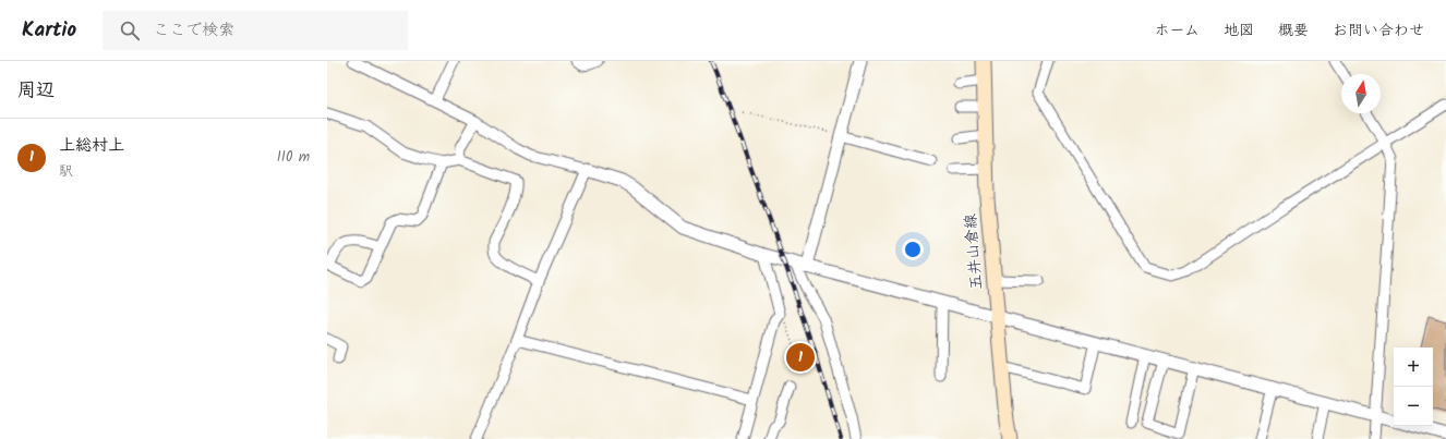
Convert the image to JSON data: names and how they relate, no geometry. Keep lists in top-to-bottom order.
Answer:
{
  "streets": {
    "main road": ["五井山倉線"]
  },
  "north": "top",
  "page": {
    "header": "Kartio",
    "search": "ここで検索",
    "nav": [
      "ホーム",
      "地図",
      "概要",
      "お問い合わせ"
    ],
    "heading": "周辺",
    "list": [
      {
        "mark": "1",
        "name": "上総村上",
        "note": "駅",
        "value": "110 m"
      }
    ],
    "pins": "1",
    "map_buttons": ["+", "−"]
  }
}
